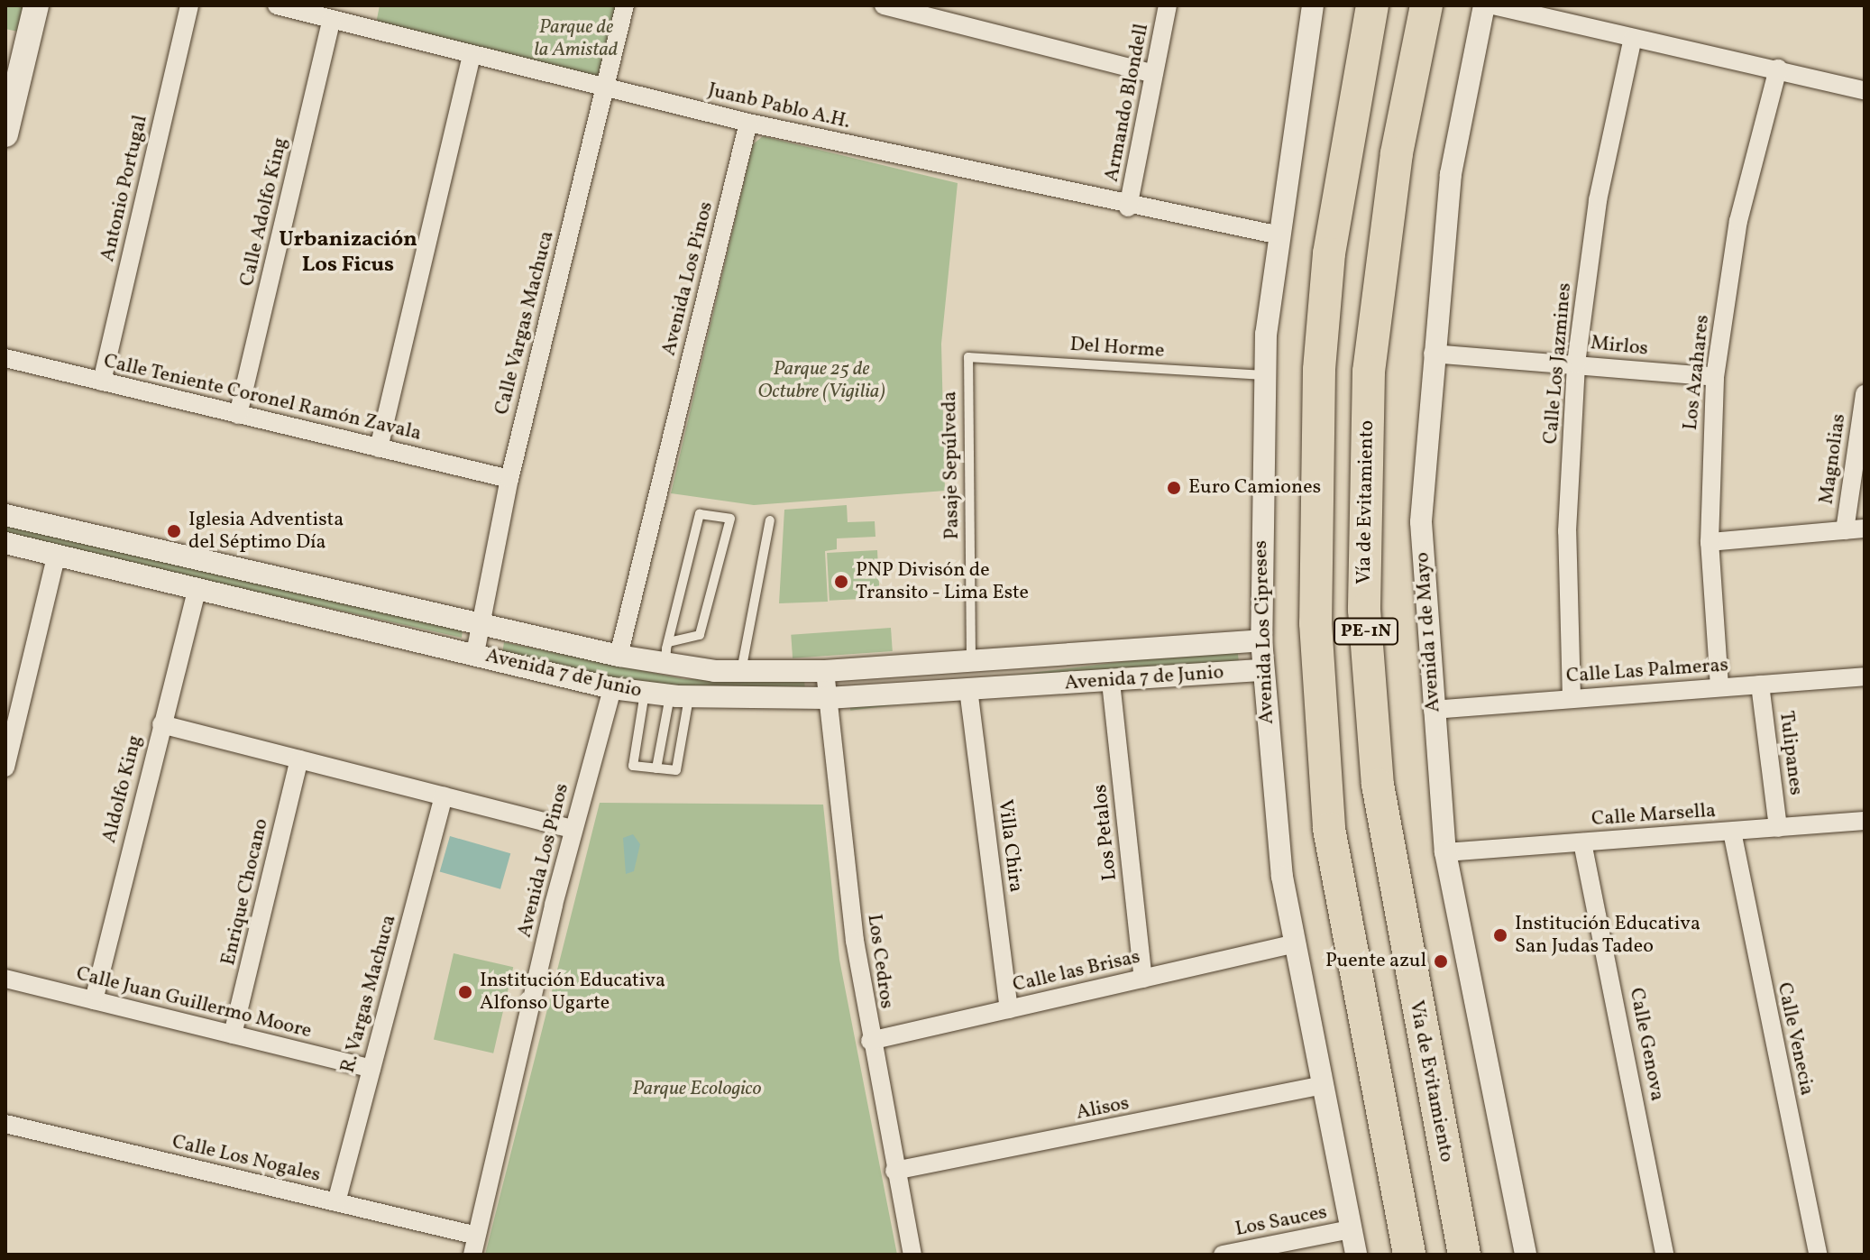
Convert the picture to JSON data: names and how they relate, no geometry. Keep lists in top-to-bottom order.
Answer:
{
  "streets": {
    "highway": ["Vía de Evitamiento", "PE-1N"],
    "street": [
      "Armando Blondell",
      "Juanb Pablo A.H.",
      "Antonio Portugal",
      "Calle Adolfo King",
      "Avenida Los Pinos",
      "Calle Vargas Machuca",
      "Mirlos",
      "Calle Los Jazmines",
      "Los Azahares",
      "Calle Teniente Coronel Ramón Zavala",
      "Magnolias",
      "Avenida Los Cipreses",
      "Avenida 1 de Mayo",
      "Calle Las Palmeras",
      "Avenida 7 de Junio",
      "Tulipanes",
      "Aldolfo King",
      "Calle Marsella",
      "Los Petalos",
      "Villa Chira",
      "Enrique Chocano",
      "Los Cedros",
      "Calle las Brisas",
      "R. Vargas Machuca",
      "Calle Juan Guillermo Moore",
      "Calle Venecia",
      "Calle Genova",
      "Alisos",
      "Calle Los Nogales",
      "Los Sauces"
    ],
    "lane": ["Del Horme", "Pasaje Sepúlveda"]
  },
  "crossings": [
    ["Armando Blondell", "Juanb Pablo A.H."],
    ["Juanb Pablo A.H.", "Calle Adolfo King"],
    ["Juanb Pablo A.H.", "Avenida Los Pinos"],
    ["Juanb Pablo A.H.", "Calle Vargas Machuca"],
    ["Juanb Pablo A.H.", "Avenida Los Cipreses"],
    ["Antonio Portugal", "Calle Teniente Coronel Ramón Zavala"],
    ["Calle Adolfo King", "Calle Teniente Coronel Ramón Zavala"],
    ["Avenida Los Pinos", "Avenida 7 de Junio"],
    ["Avenida Los Pinos", "Calle Los Nogales"],
    ["Calle Vargas Machuca", "Calle Teniente Coronel Ramón Zavala"],
    ["Calle Vargas Machuca", "Avenida 7 de Junio"],
    ["Mirlos", "Calle Los Jazmines"],
    ["Mirlos", "Los Azahares"],
    ["Mirlos", "Avenida 1 de Mayo"],
    ["Del Horme", "Pasaje Sepúlveda"],
    ["Del Horme", "Avenida Los Cipreses"],
    ["Calle Los Jazmines", "Calle Las Palmeras"],
    ["Los Azahares", "Calle Las Palmeras"],
    ["Pasaje Sepúlveda", "Avenida 7 de Junio"],
    ["Avenida Los Cipreses", "Avenida 7 de Junio"],
    ["Avenida Los Cipreses", "Calle las Brisas"],
    ["Avenida Los Cipreses", "Alisos"],
    ["Avenida Los Cipreses", "Los Sauces"],
    ["Avenida 1 de Mayo", "Calle Las Palmeras"],
    ["Avenida 1 de Mayo", "Calle Marsella"],
    ["Calle Las Palmeras", "Tulipanes"],
    ["Avenida 7 de Junio", "Aldolfo King"],
    ["Avenida 7 de Junio", "Los Petalos"],
    ["Avenida 7 de Junio", "Villa Chira"],
    ["Avenida 7 de Junio", "Los Cedros"],
    ["Tulipanes", "Calle Marsella"],
    ["Aldolfo King", "Calle Juan Guillermo Moore"],
    ["Calle Marsella", "Calle Venecia"],
    ["Calle Marsella", "Calle Genova"],
    ["Los Petalos", "Calle las Brisas"],
    ["Villa Chira", "Calle las Brisas"],
    ["Enrique Chocano", "Calle Juan Guillermo Moore"],
    ["Los Cedros", "Calle las Brisas"],
    ["Los Cedros", "Alisos"],
    ["R. Vargas Machuca", "Calle Juan Guillermo Moore"],
    ["R. Vargas Machuca", "Calle Los Nogales"]
  ],
  "districts": ["Urbanización Los Ficus"],
  "parks": ["Parque de la Amistad", "Parque 25 de Octubre (Vigilia)", "Parque Ecologico"],
  "places": [
    "Euro Camiones",
    "Iglesia Adventista del Séptimo Día",
    "PNP Divisón de Transito - Lima Este",
    "Institución Educativa San Judas Tadeo",
    "Puente azul",
    "Institución Educativa Alfonso Ugarte"
  ]
}
